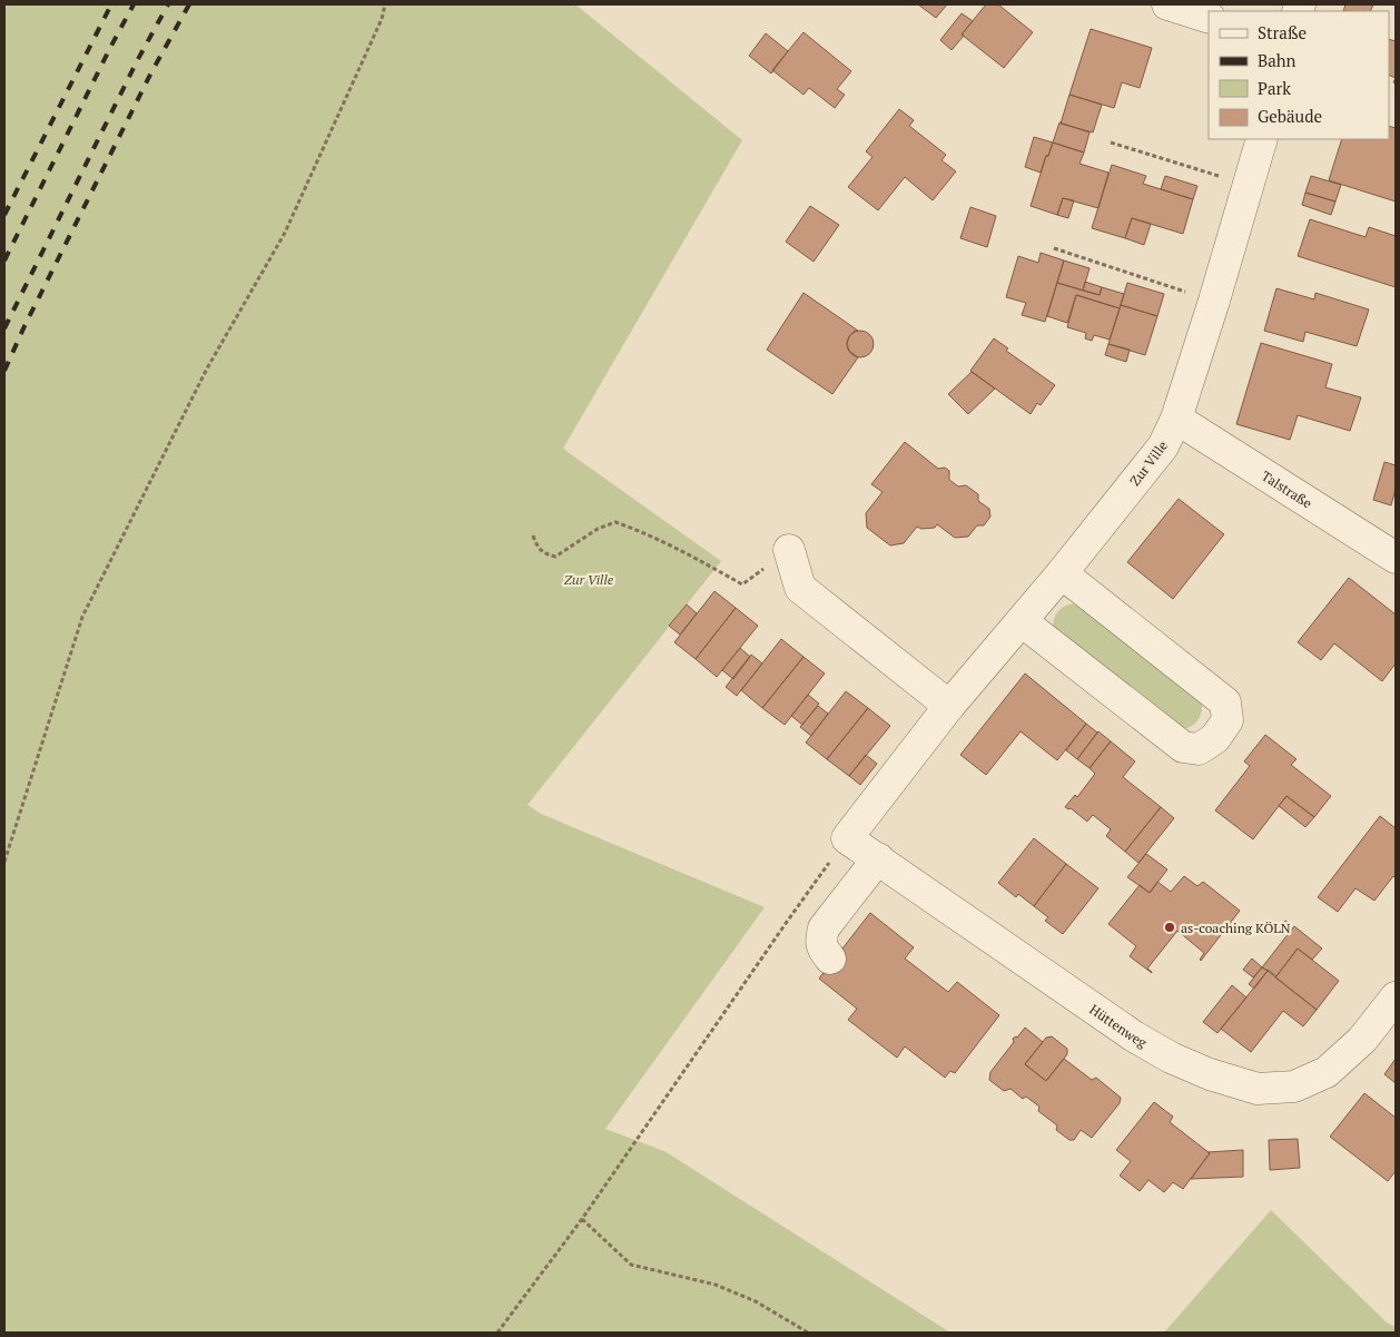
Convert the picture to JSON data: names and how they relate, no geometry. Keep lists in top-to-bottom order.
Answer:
{
  "streets": {
    "street": ["Zur Ville", "Talstraße", "Hüttenweg"]
  },
  "crossings": [
    ["Zur Ville", "Talstraße"],
    ["Zur Ville", "Hüttenweg"]
  ],
  "parks": ["Zur Ville"],
  "places": ["as-coaching KÖLN"],
  "legend": [
    "Straße",
    "Bahn",
    "Park",
    "Gebäude"
  ]
}
